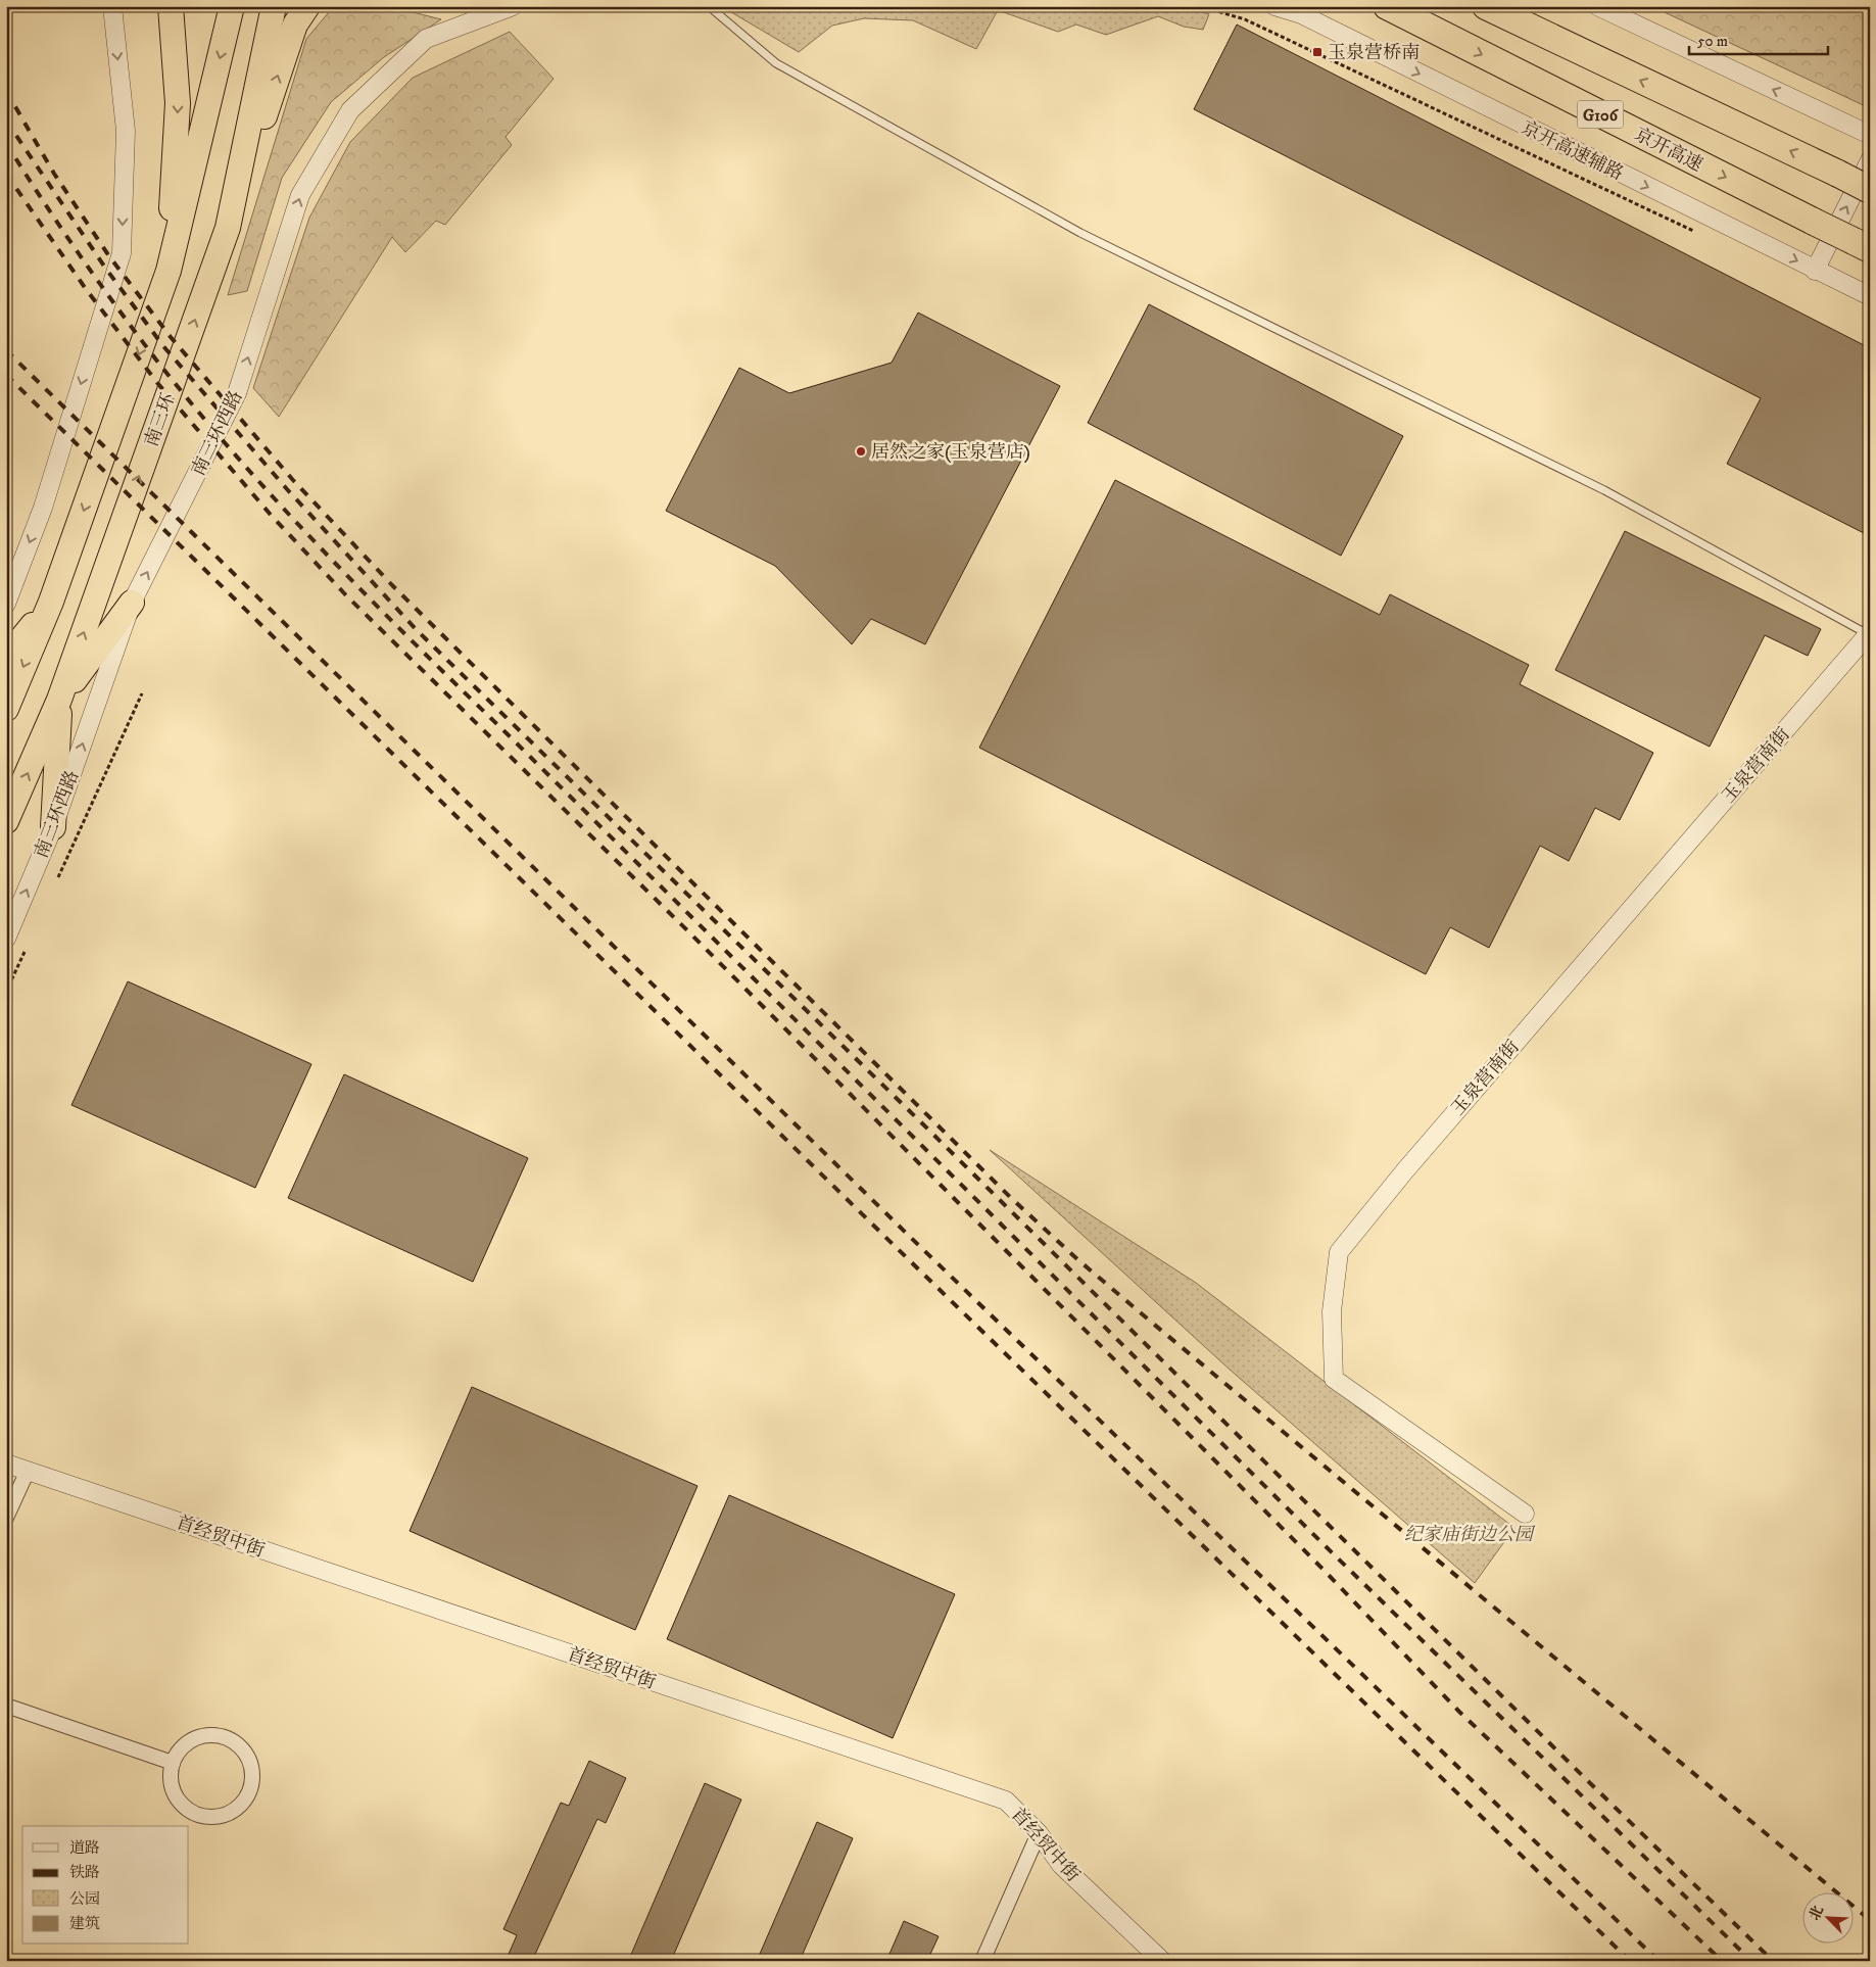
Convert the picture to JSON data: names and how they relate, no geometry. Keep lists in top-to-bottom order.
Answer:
{
  "streets": {
    "highway": ["G106", "京开高速", "南三环"],
    "street": [
      "京开高速辅路",
      "南三环西路",
      "玉泉营南街",
      "首经贸中街"
    ]
  },
  "parks": ["纪家庙街边公园"],
  "places": {
    "transit": ["玉泉营桥南"],
    "other": ["居然之家(玉泉营店)"]
  },
  "legend": [
    "道路",
    "铁路",
    "公园",
    "建筑"
  ],
  "scale_bar": "50 m",
  "north": "top left"
}
